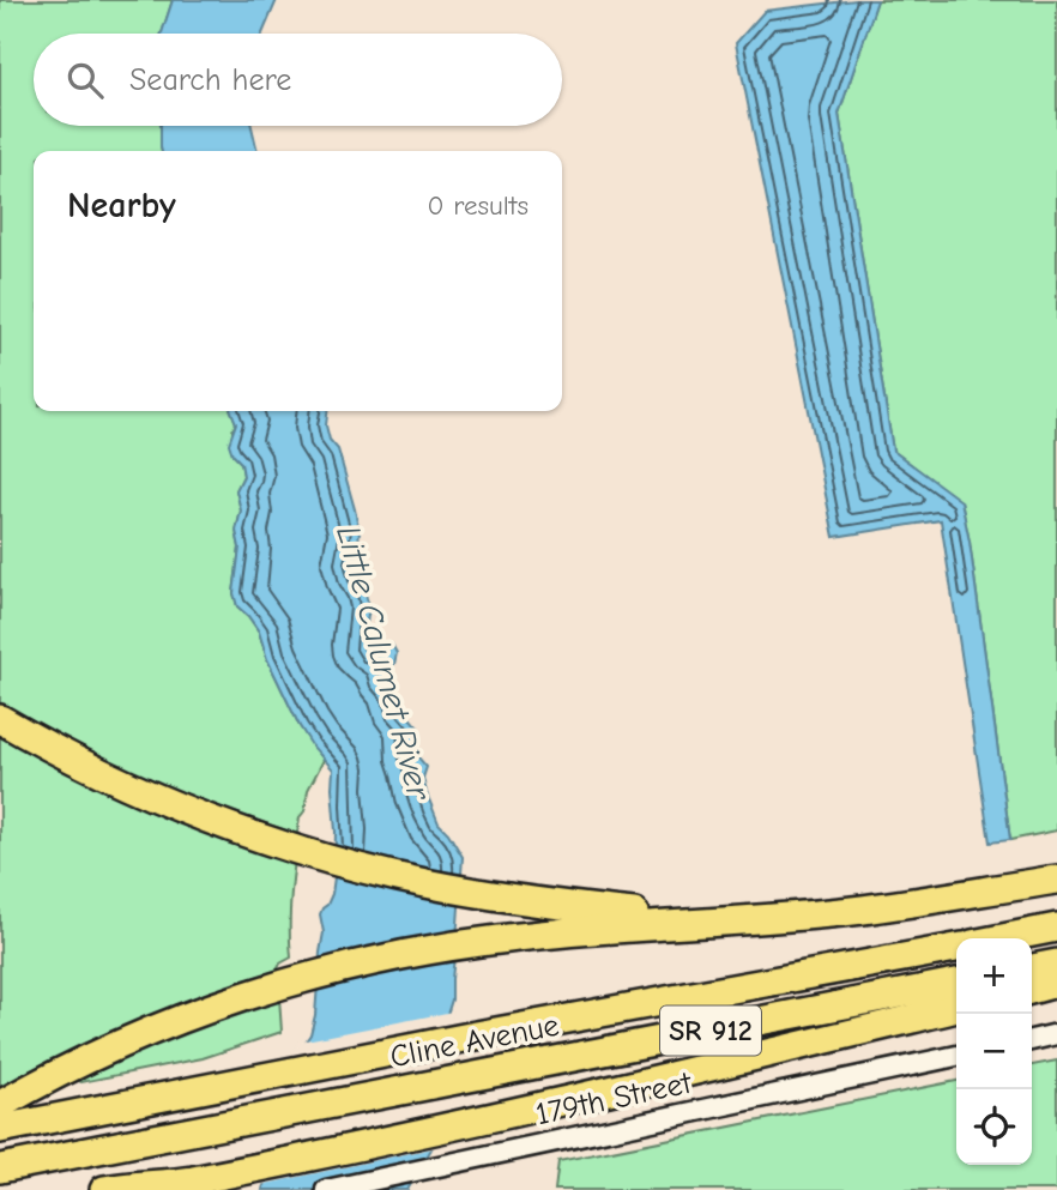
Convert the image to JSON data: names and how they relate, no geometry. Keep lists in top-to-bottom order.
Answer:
{
  "streets": {
    "highway": ["SR 912", "Cline Avenue"],
    "street": ["179th Street"]
  },
  "water": ["Little Calumet River"],
  "page": {
    "search": "Search here",
    "heading": ["Nearby", "0 results"],
    "map_buttons": ["+", "−"]
  }
}
